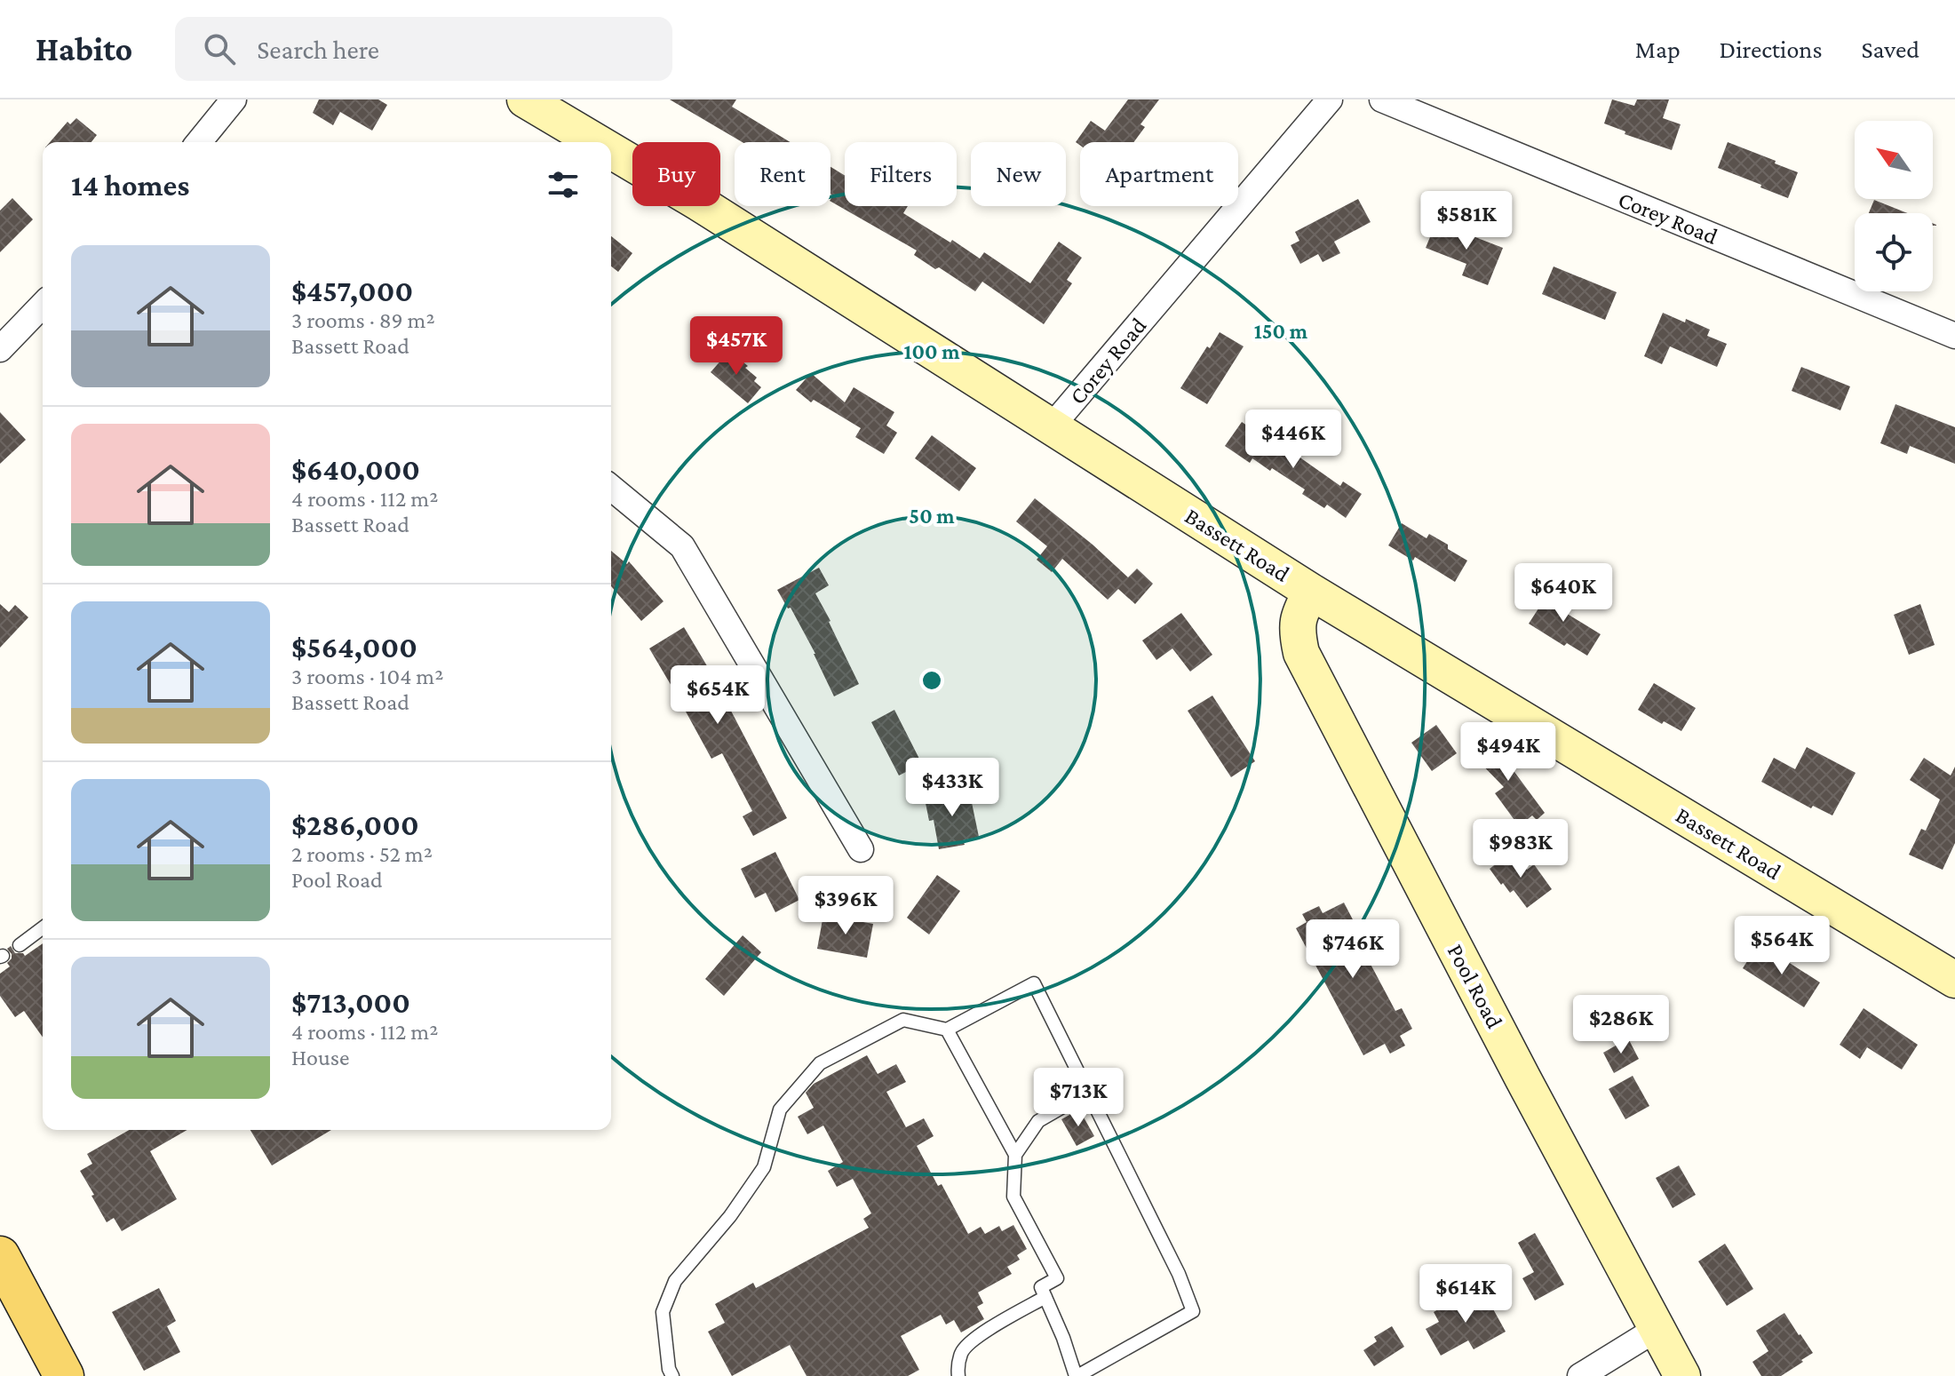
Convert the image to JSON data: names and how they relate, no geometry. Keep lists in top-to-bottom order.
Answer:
{
  "streets": {
    "street": ["Corey Road", "Bassett Road", "Pool Road"]
  },
  "crossings": [
    ["Corey Road", "Bassett Road"],
    ["Bassett Road", "Pool Road"]
  ],
  "north": "top left",
  "page": {
    "header": "Habito",
    "search": "Search here",
    "nav": ["Map", "Directions", "Saved"],
    "chip": [
      "Buy",
      "Rent",
      "Filters",
      "New",
      "Apartment"
    ],
    "heading": "14 homes",
    "price": [
      "$581K",
      "$457K",
      "$446K",
      "$640K",
      "$654K",
      "$494K",
      "$433K",
      "$983K",
      "$396K",
      "$564K",
      "$746K",
      "$286K",
      "$713K",
      "$614K"
    ],
    "list": [
      {
        "name": "$457,000",
        "note": "3 rooms · 89 m² · Bassett Road"
      },
      {
        "name": "$640,000",
        "note": "4 rooms · 112 m² · Bassett Road"
      },
      {
        "name": "$564,000",
        "note": "3 rooms · 104 m² · Bassett Road"
      },
      {
        "name": "$286,000",
        "note": "2 rooms · 52 m² · Pool Road"
      },
      {
        "name": "$713,000",
        "note": "4 rooms · 112 m² · House"
      }
    ]
  },
  "rings": ["150 m", "100 m", "50 m"]
}
